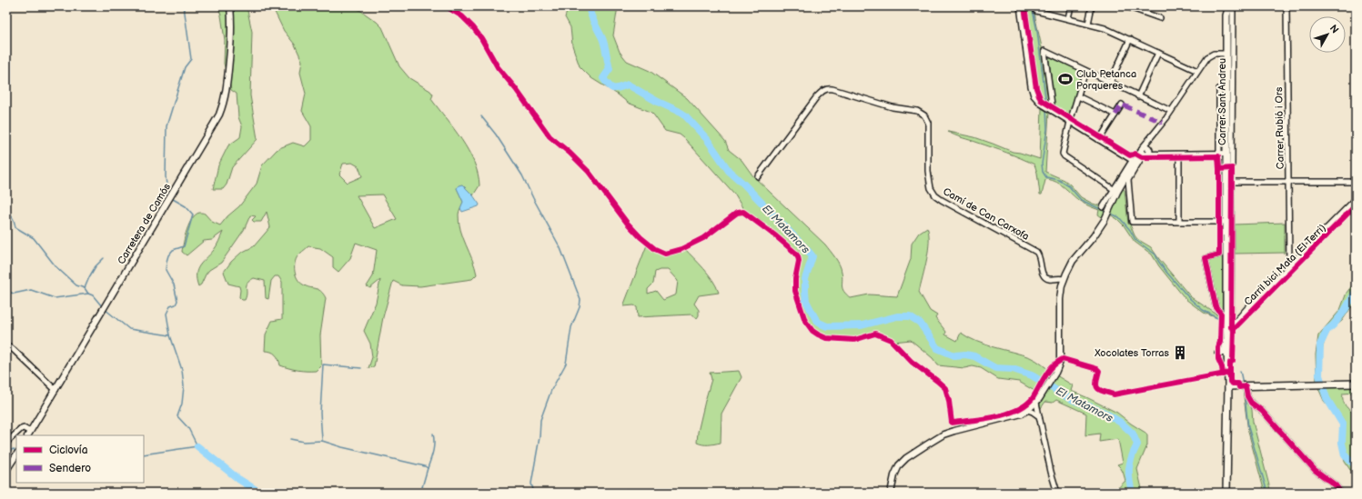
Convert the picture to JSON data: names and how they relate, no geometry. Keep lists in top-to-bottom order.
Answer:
{
  "streets": {
    "street": [
      "Carrer Sant Andreu",
      "Carrer Rubió i Ors",
      "Camí de Can Carxofa",
      "Carretera de Camós"
    ],
    "cycle path": ["Carril bici Mata (El Terri)"]
  },
  "water": ["El Matamors"],
  "places": {
    "sports": ["Club Petanca Porqueres"],
    "building": ["Xocolates Torras"]
  },
  "legend": ["Ciclovía", "Sendero"],
  "north": "top right"
}
